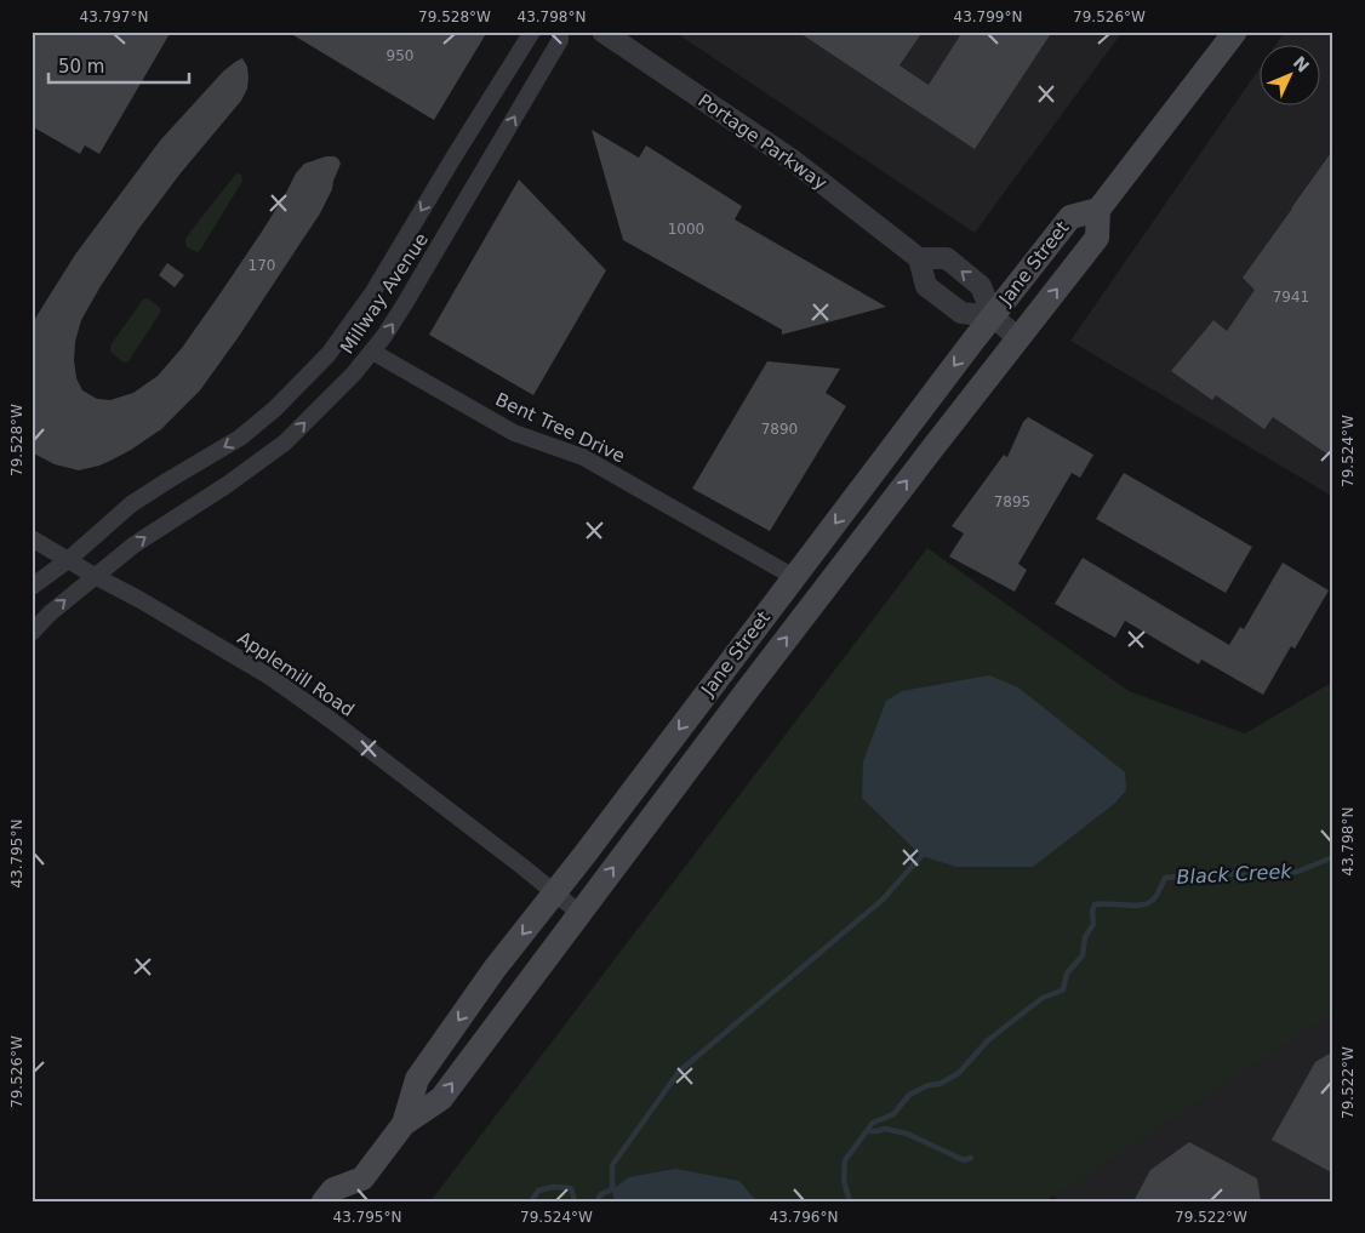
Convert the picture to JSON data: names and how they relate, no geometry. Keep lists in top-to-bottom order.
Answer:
{
  "streets": {
    "main road": ["Jane Street"],
    "street": [
      "Portage Parkway",
      "Millway Avenue",
      "Bent Tree Drive",
      "Applemill Road"
    ]
  },
  "crossings": [
    ["Jane Street", "Bent Tree Drive"],
    ["Jane Street", "Applemill Road"],
    ["Millway Avenue", "Bent Tree Drive"],
    ["Millway Avenue", "Applemill Road"]
  ],
  "water": ["Black Creek"],
  "house_numbers": [
    "950",
    "1000",
    "170",
    "7941",
    "7890",
    "7895"
  ],
  "scale_bar": "50 m",
  "north": "top right",
  "coordinates": [
    "43.797°N",
    "79.528°W",
    "43.798°N",
    "43.799°N",
    "79.526°W",
    "79.524°W",
    "43.795°N",
    "79.522°W",
    "43.796°N"
  ]
}
